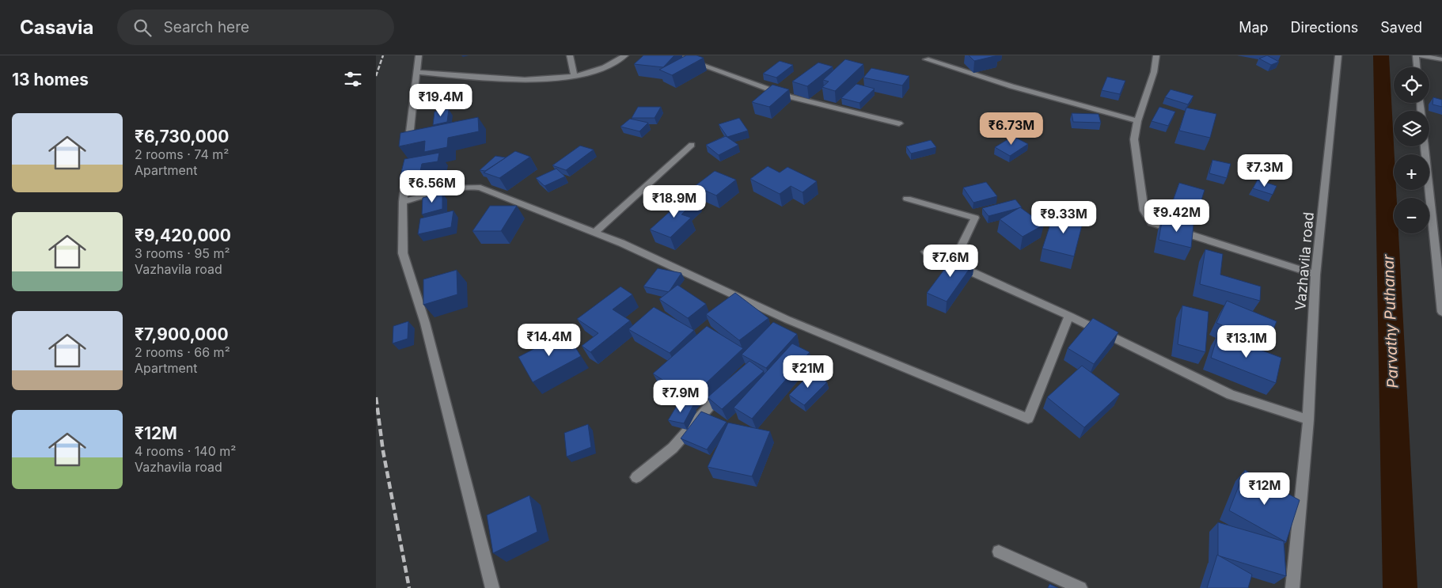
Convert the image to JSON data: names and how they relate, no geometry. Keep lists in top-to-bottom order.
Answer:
{
  "streets": {
    "street": ["Vazhavila road"]
  },
  "water": ["Parvathy Puthanar"],
  "page": {
    "header": "Casavia",
    "search": "Search here",
    "nav": ["Map", "Directions", "Saved"],
    "heading": "13 homes",
    "map_buttons": ["+", "−"],
    "price": [
      "₹19.4M",
      "₹6.73M",
      "₹7.3M",
      "₹6.56M",
      "₹18.9M",
      "₹9.42M",
      "₹9.33M",
      "₹7.6M",
      "₹14.4M",
      "₹13.1M",
      "₹21M",
      "₹7.9M",
      "₹12M"
    ],
    "list": [
      {
        "name": "₹6,730,000",
        "note": "2 rooms · 74 m² · Apartment"
      },
      {
        "name": "₹9,420,000",
        "note": "3 rooms · 95 m² · Vazhavila road"
      },
      {
        "name": "₹7,900,000",
        "note": "2 rooms · 66 m² · Apartment"
      },
      {
        "name": "₹12M",
        "note": "4 rooms · 140 m² · Vazhavila road"
      }
    ]
  }
}
